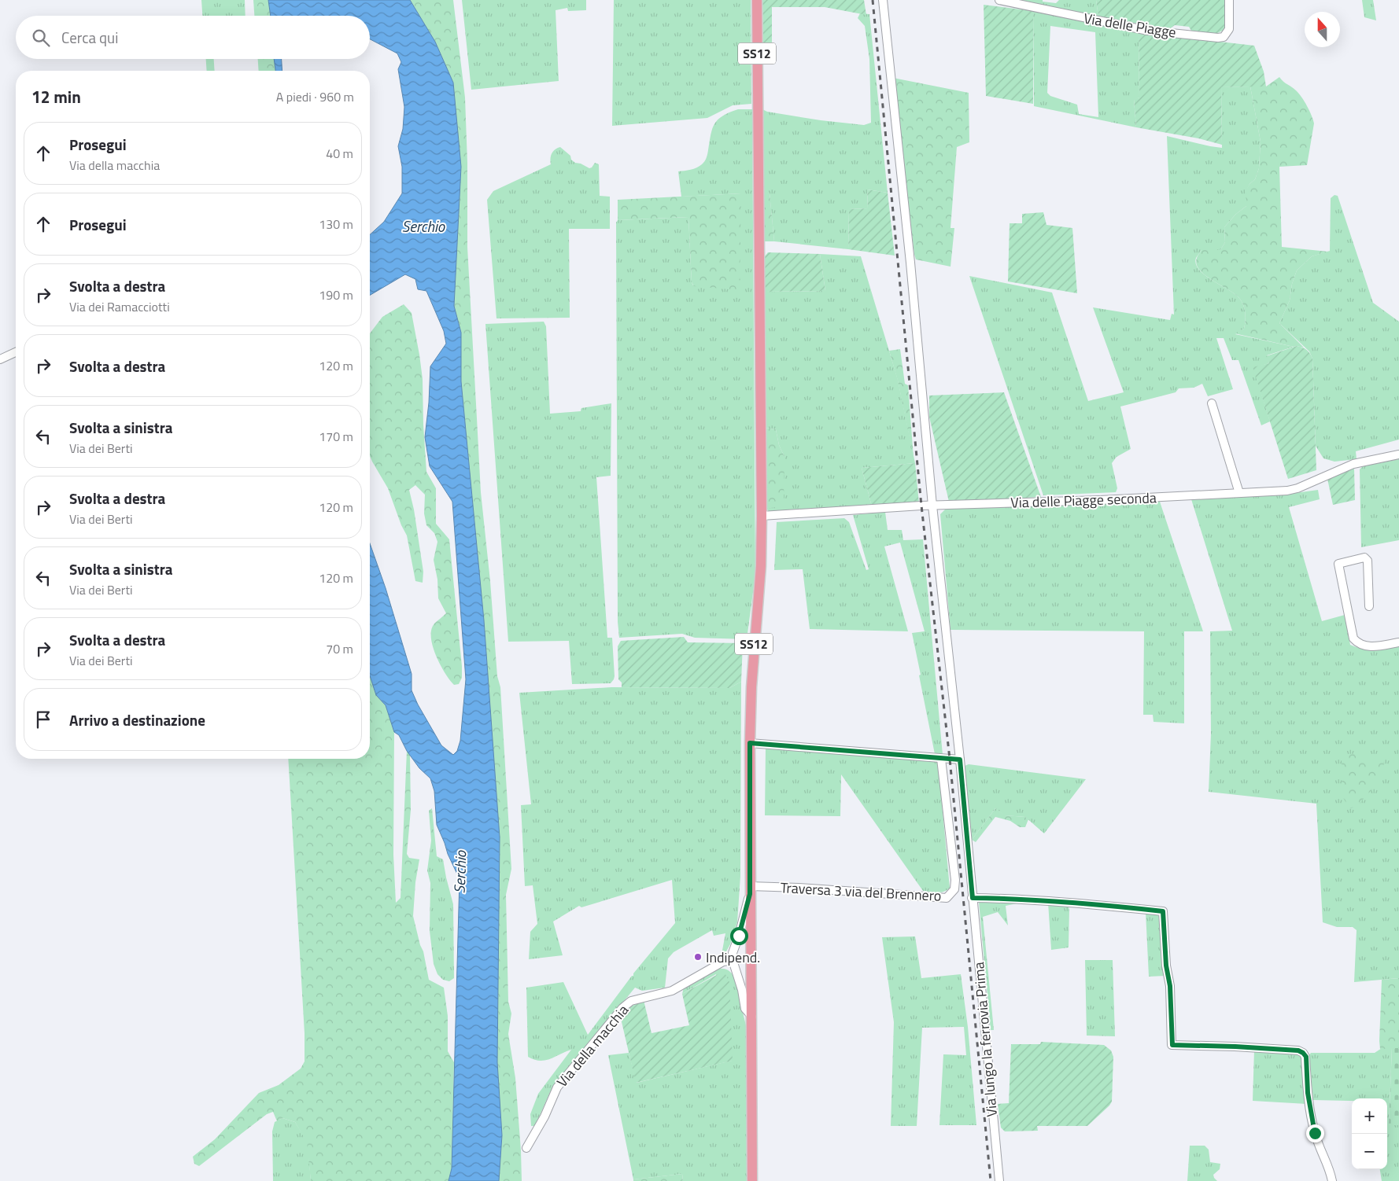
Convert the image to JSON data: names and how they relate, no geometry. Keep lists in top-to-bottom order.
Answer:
{
  "streets": {
    "main road": ["SS12"],
    "street": [
      "Via delle Piagge",
      "Via delle Piagge seconda",
      "Traversa 3 via del Brennero",
      "Via lungo la ferrovia Prima",
      "Via della macchia"
    ]
  },
  "crossings": [
    ["SS12", "Via delle Piagge seconda"],
    ["SS12", "Traversa 3 via del Brennero"],
    ["Via delle Piagge seconda", "Via lungo la ferrovia Prima"]
  ],
  "water": ["Serchio"],
  "places": ["Indipend."],
  "north": "top",
  "page": {
    "search": "Cerca qui",
    "heading": ["12 min", "A piedi · 960 m"],
    "list": [
      ["Prosegui", "Via della macchia", "40 m"],
      ["Prosegui", "130 m"],
      ["Svolta a destra", "Via dei Ramacciotti", "190 m"],
      ["Svolta a destra", "120 m"],
      ["Svolta a sinistra", "Via dei Berti", "170 m"],
      ["Svolta a destra", "Via dei Berti", "120 m"],
      ["Svolta a sinistra", "Via dei Berti", "120 m"],
      ["Svolta a destra", "Via dei Berti", "70 m"],
      "Arrivo a destinazione"
    ],
    "map_buttons": ["+", "−"]
  }
}
